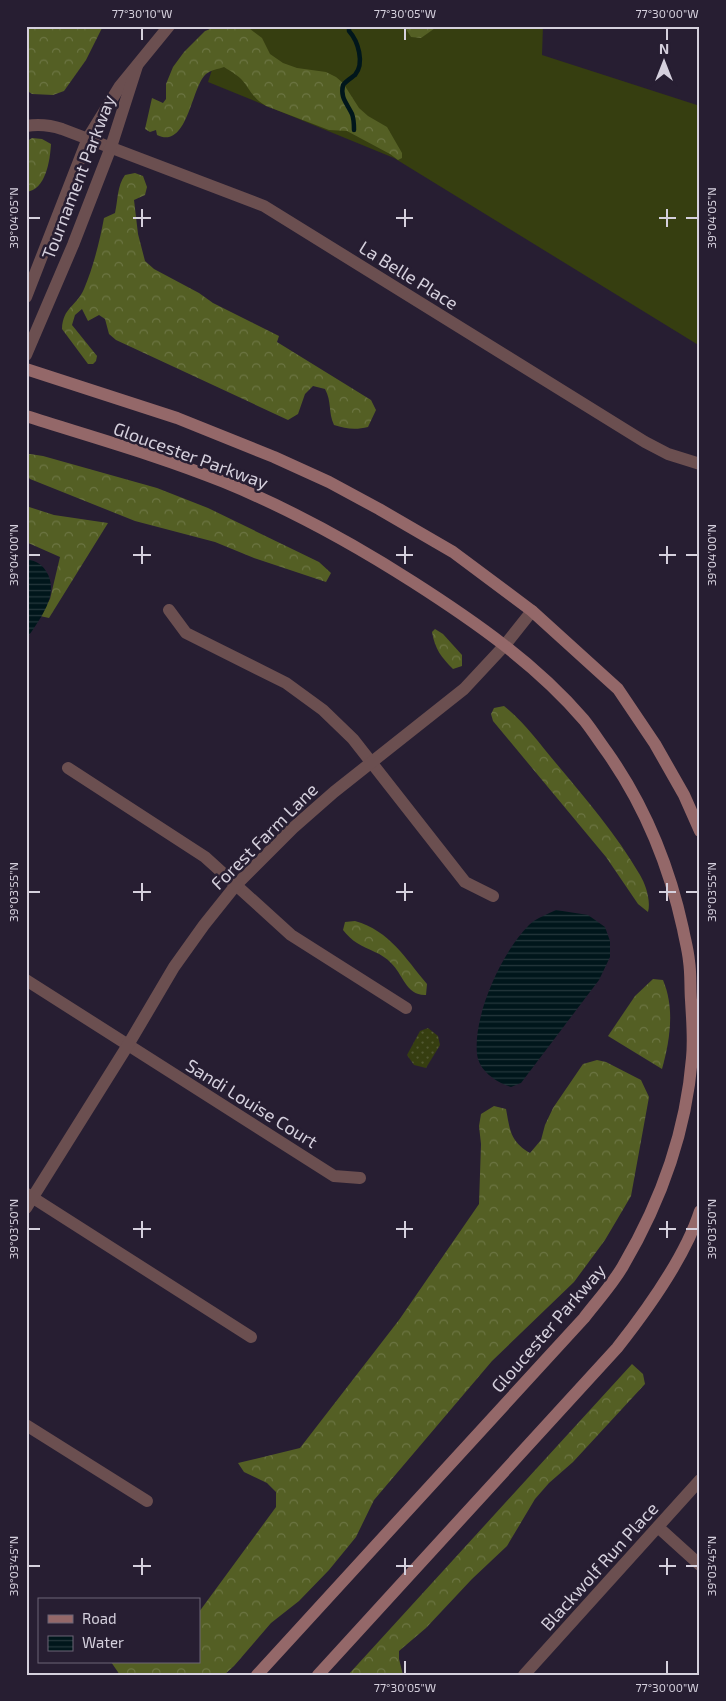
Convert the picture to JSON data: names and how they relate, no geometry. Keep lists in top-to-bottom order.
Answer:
{
  "streets": {
    "main road": ["Gloucester Parkway"],
    "street": [
      "Tournament Parkway",
      "La Belle Place",
      "Forest Farm Lane",
      "Sandi Louise Court",
      "Blackwolf Run Place"
    ]
  },
  "crossings": [
    ["Tournament Parkway", "La Belle Place"],
    ["Gloucester Parkway", "Forest Farm Lane"],
    ["Forest Farm Lane", "Sandi Louise Court"]
  ],
  "legend": ["Road", "Water"],
  "north": "top",
  "coordinates": [
    "77°30'10\"W",
    "77°30'05\"W",
    "77°30'00\"W",
    "39°04'05\"N",
    "39°04'00\"N",
    "39°03'55\"N",
    "39°03'50\"N",
    "39°03'45\"N"
  ]
}
